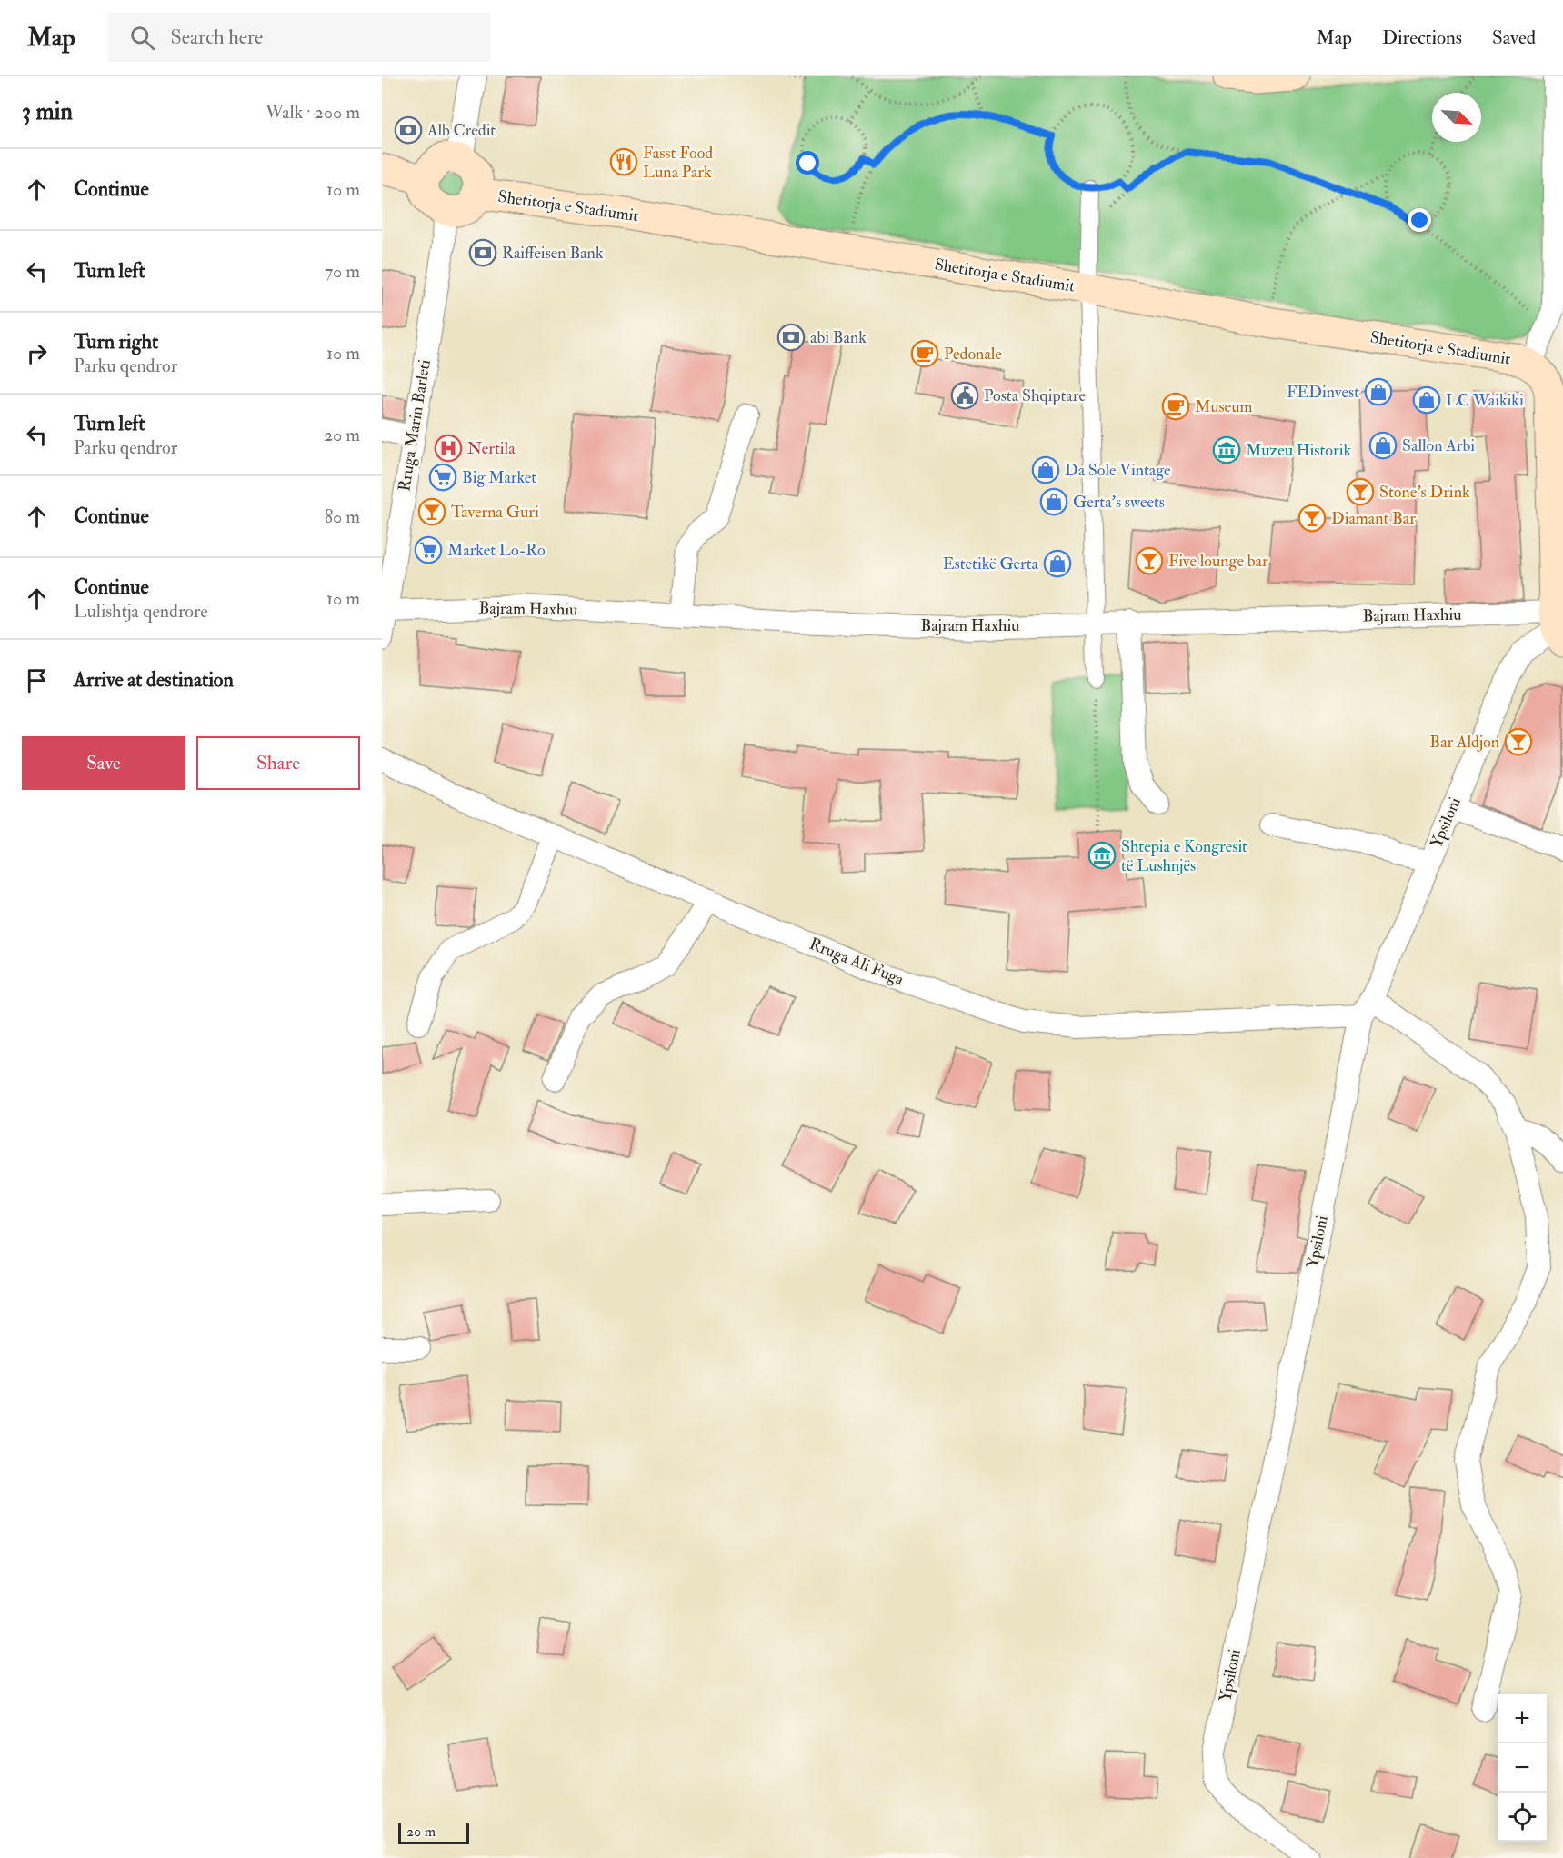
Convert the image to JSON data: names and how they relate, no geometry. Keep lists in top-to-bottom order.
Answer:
{
  "streets": {
    "main road": ["Shetitorja e Stadiumit"],
    "street": [
      "Rruga Marin Barleti",
      "Bajram Haxhiu",
      "Ypsiloni",
      "Rruga Ali Fuga"
    ]
  },
  "crossings": [
    ["Shetitorja e Stadiumit", "Rruga Marin Barleti"],
    ["Rruga Marin Barleti", "Bajram Haxhiu"],
    ["Bajram Haxhiu", "Ypsiloni"],
    ["Ypsiloni", "Rruga Ali Fuga"]
  ],
  "places": {
    "bank": ["Alb Credit", "Raiffeisen Bank", "abi Bank"],
    "restaurant": ["Fasst Food Luna Park"],
    "cafe": ["Pedonale", "Museum"],
    "shop": [
      "FEDinvest",
      "LC Waikiki",
      "Sallon Arbi",
      "Da Sole Vintage",
      "Gerta's sweets",
      "Estetikë Gerta"
    ],
    "public building": ["Posta Shqiptare"],
    "hospital": ["Nertila"],
    "museum": ["Muzeu Historik", "Shtepia e Kongresit të Lushnjës"],
    "supermarket": ["Big Market", "Market Lo-Ro"],
    "bar": [
      "Stone's Drink",
      "Taverna Guri",
      "Diamant Bar",
      "Five lounge bar",
      "Bar Aldjon"
    ]
  },
  "scale_bar": "20 m",
  "north": "bottom right",
  "page": {
    "header": "Map",
    "search": "Search here",
    "nav": ["Map", "Directions", "Saved"],
    "heading": ["3 min", "Walk · 200 m"],
    "list": [
      ["Continue", "10 m"],
      ["Turn left", "70 m"],
      ["Turn right", "Parku qendror", "10 m"],
      ["Turn left", "Parku qendror", "20 m"],
      ["Continue", "80 m"],
      ["Continue", "Lulishtja qendrore", "10 m"],
      "Arrive at destination"
    ],
    "buttons": ["Save", "Share"],
    "map_buttons": ["+", "−"],
    "scale": "20 m"
  }
}
